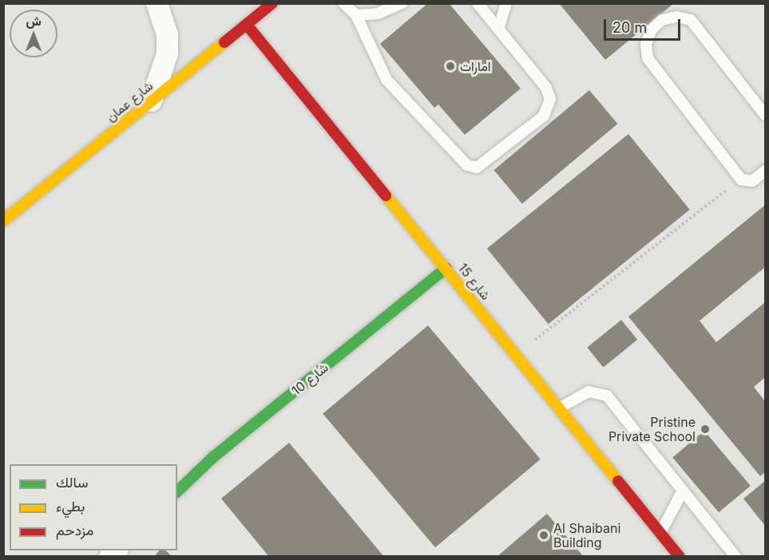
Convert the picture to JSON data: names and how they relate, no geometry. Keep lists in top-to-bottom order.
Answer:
{
  "streets": {
    "street": ["شارع عمان", "شارع 15", "شارع 10"]
  },
  "crossings": [
    ["شارع عمان", "شارع 15"],
    ["شارع 15", "شارع 10"]
  ],
  "places": ["امارات", "Pristine Private School", "Al Shaibani Building"],
  "legend": ["سالك", "بطيء", "مزدحم"],
  "scale_bar": "20 m",
  "north": "top"
}
